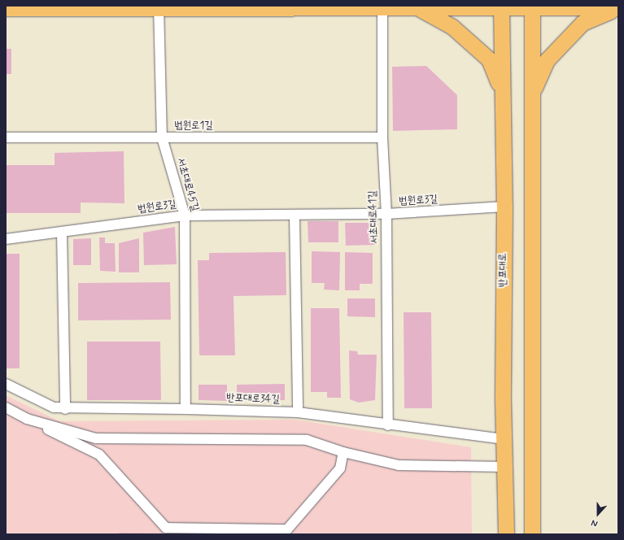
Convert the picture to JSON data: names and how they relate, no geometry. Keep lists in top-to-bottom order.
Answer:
{
  "streets": {
    "main road": ["반포대로"],
    "street": [
      "법원로1길",
      "서초대로45길",
      "법원로3길",
      "서초대로41길",
      "반포대로34길"
    ]
  },
  "crossings": [
    ["법원로1길", "서초대로45길"],
    ["법원로1길", "서초대로41길"],
    ["서초대로45길", "법원로3길"],
    ["서초대로45길", "반포대로34길"],
    ["법원로3길", "서초대로41길"],
    ["법원로3길", "반포대로"],
    ["서초대로41길", "반포대로34길"],
    ["반포대로", "반포대로34길"]
  ],
  "north": "bottom"
}
